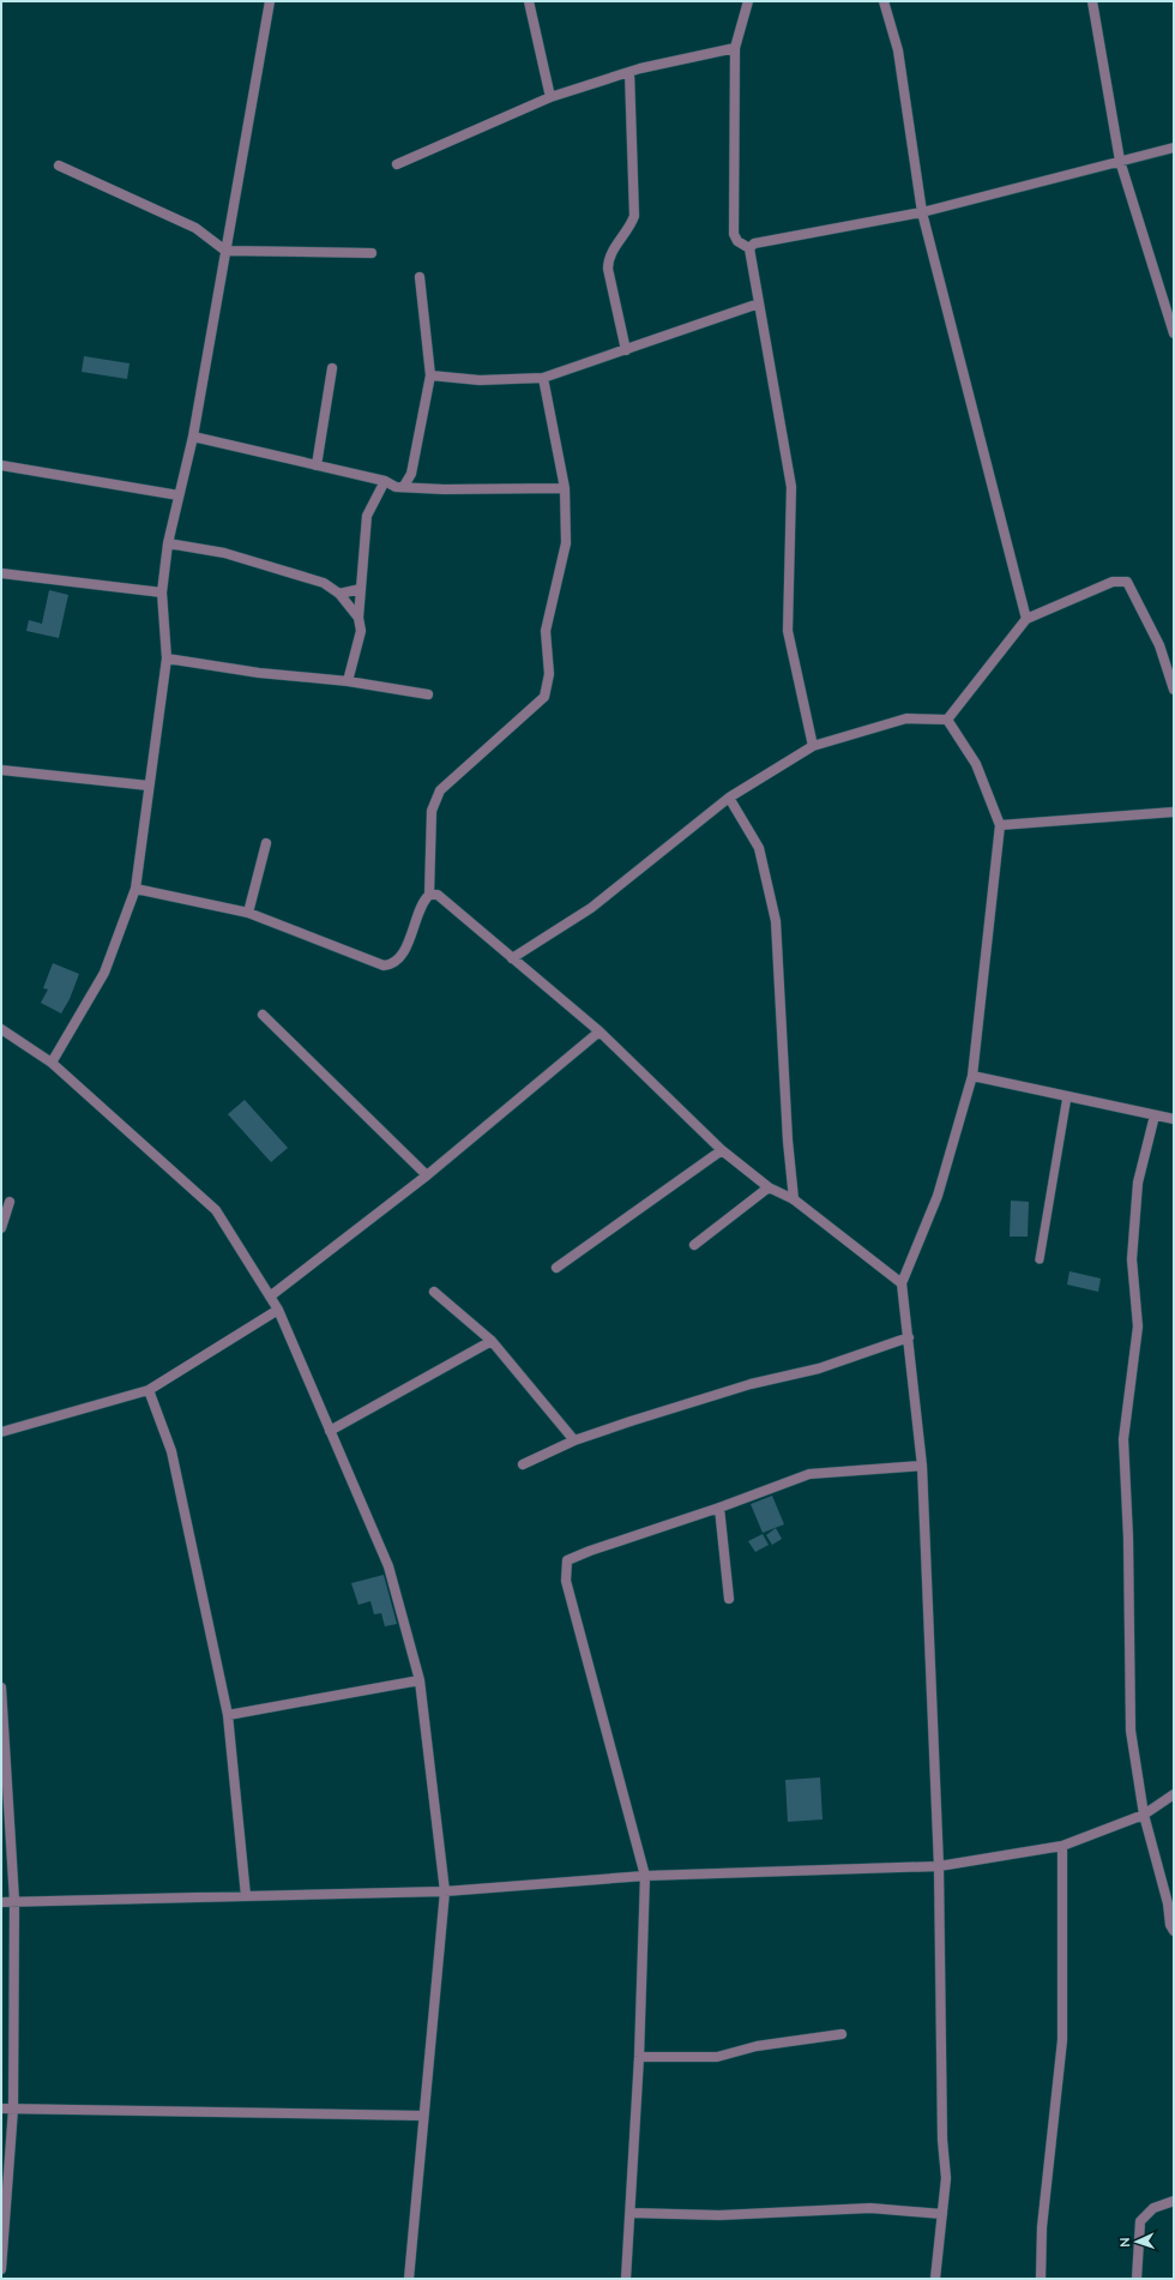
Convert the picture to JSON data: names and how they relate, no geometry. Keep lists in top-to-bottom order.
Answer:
{
  "north": "left"
}
